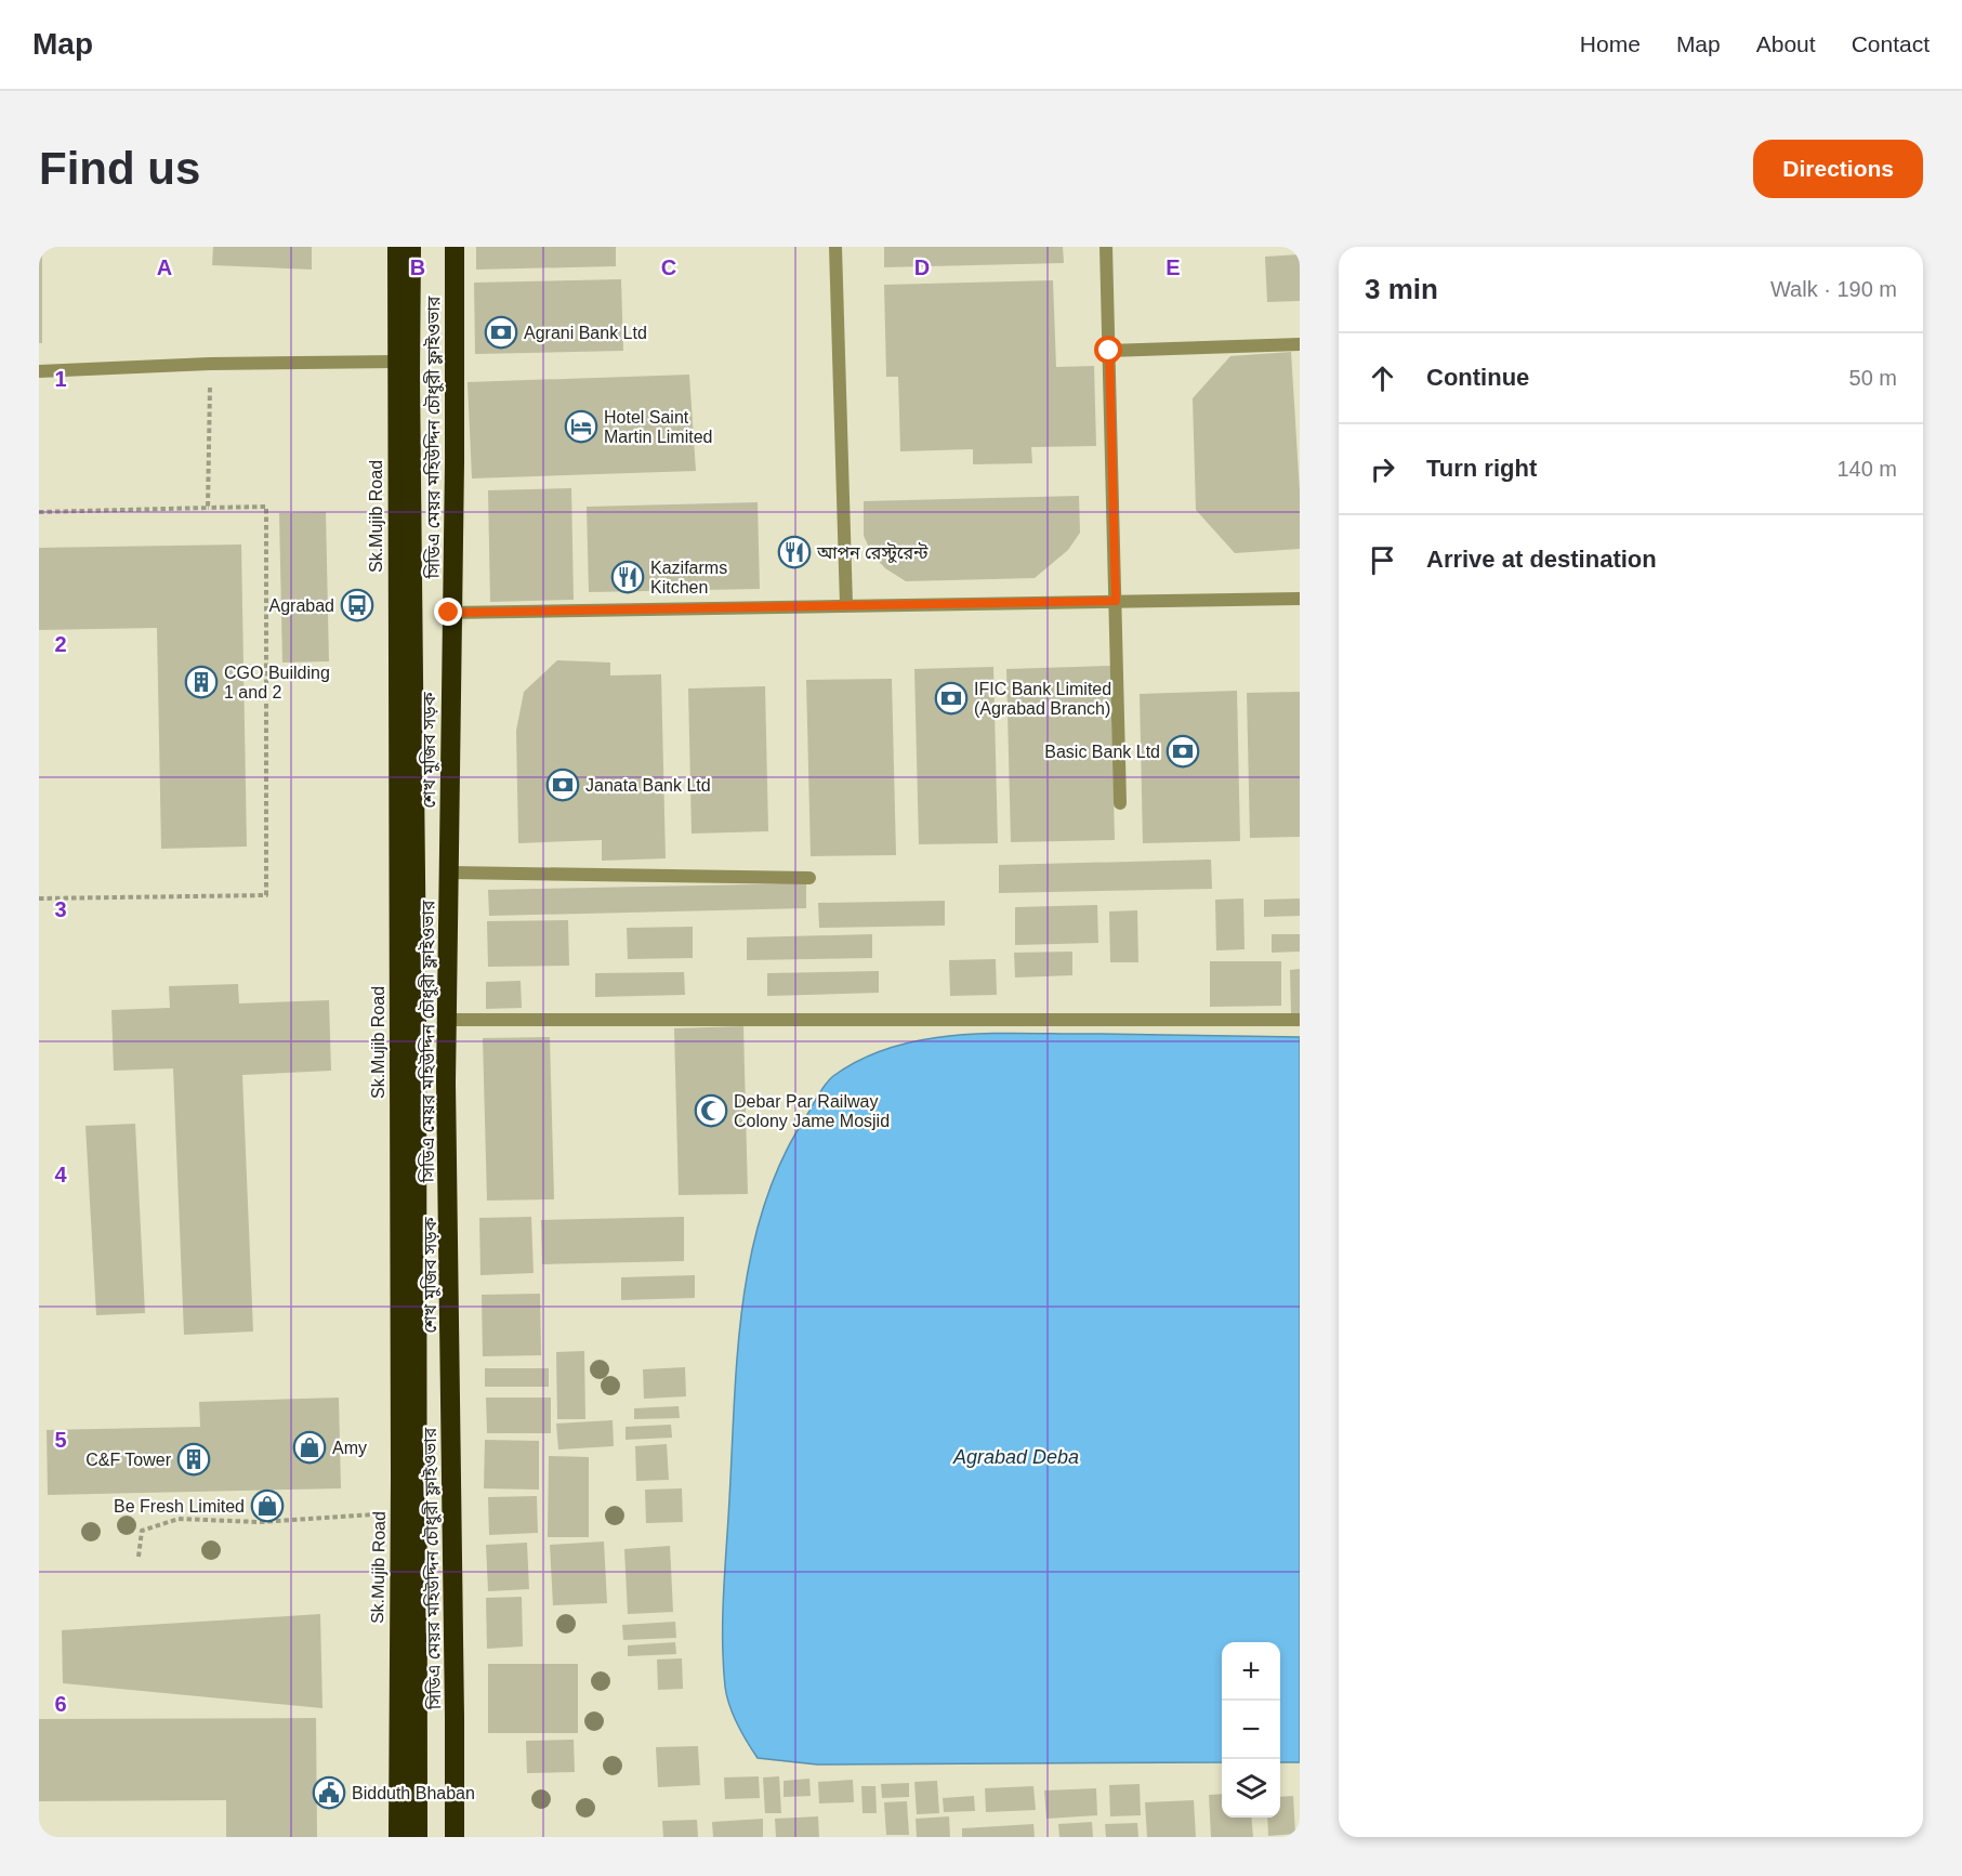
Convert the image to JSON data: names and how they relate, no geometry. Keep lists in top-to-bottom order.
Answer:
{
  "streets": {
    "highway": ["সিডিএ মেয়র মহিউদ্দিন চৌধুরী ফ্লাইওভার", "Sk.Mujib Road", "শেখ মুজিব সড়ক"]
  },
  "crossings": [
    ["সিডিএ মেয়র মহিউদ্দিন চৌধুরী ফ্লাইওভার", "শেখ মুজিব সড়ক"]
  ],
  "water": ["Agrabad Deba"],
  "places": {
    "bank": [
      "Agrani Bank Ltd",
      "IFIC Bank Limited (Agrabad Branch)",
      "Basic Bank Ltd",
      "Janata Bank Ltd"
    ],
    "hotel": ["Hotel Saint Martin Limited"],
    "restaurant": ["আপন রেস্টুরেন্ট", "Kazifarms Kitchen"],
    "bus stop": ["Agrabad"],
    "building": ["CGO Building 1 and 2", "C&F Tower"],
    "mosque": ["Debar Par Railway Colony Jame Mosjid"],
    "shop": ["Amy", "Be Fresh Limited"],
    "public building": ["Bidduth Bhaban"]
  },
  "page": {
    "header": "Map",
    "nav": [
      "Home",
      "Map",
      "About",
      "Contact"
    ],
    "buttons": "Directions",
    "title": "Find us",
    "heading": ["3 min", "Walk · 190 m"],
    "list": [
      ["Continue", "50 m"],
      ["Turn right", "140 m"],
      "Arrive at destination"
    ],
    "map_buttons": ["+", "−"]
  },
  "grid": {
    "columns": [
      "A",
      "B",
      "C",
      "D",
      "E"
    ],
    "rows": [
      "1",
      "2",
      "3",
      "4",
      "5",
      "6"
    ]
  }
}
